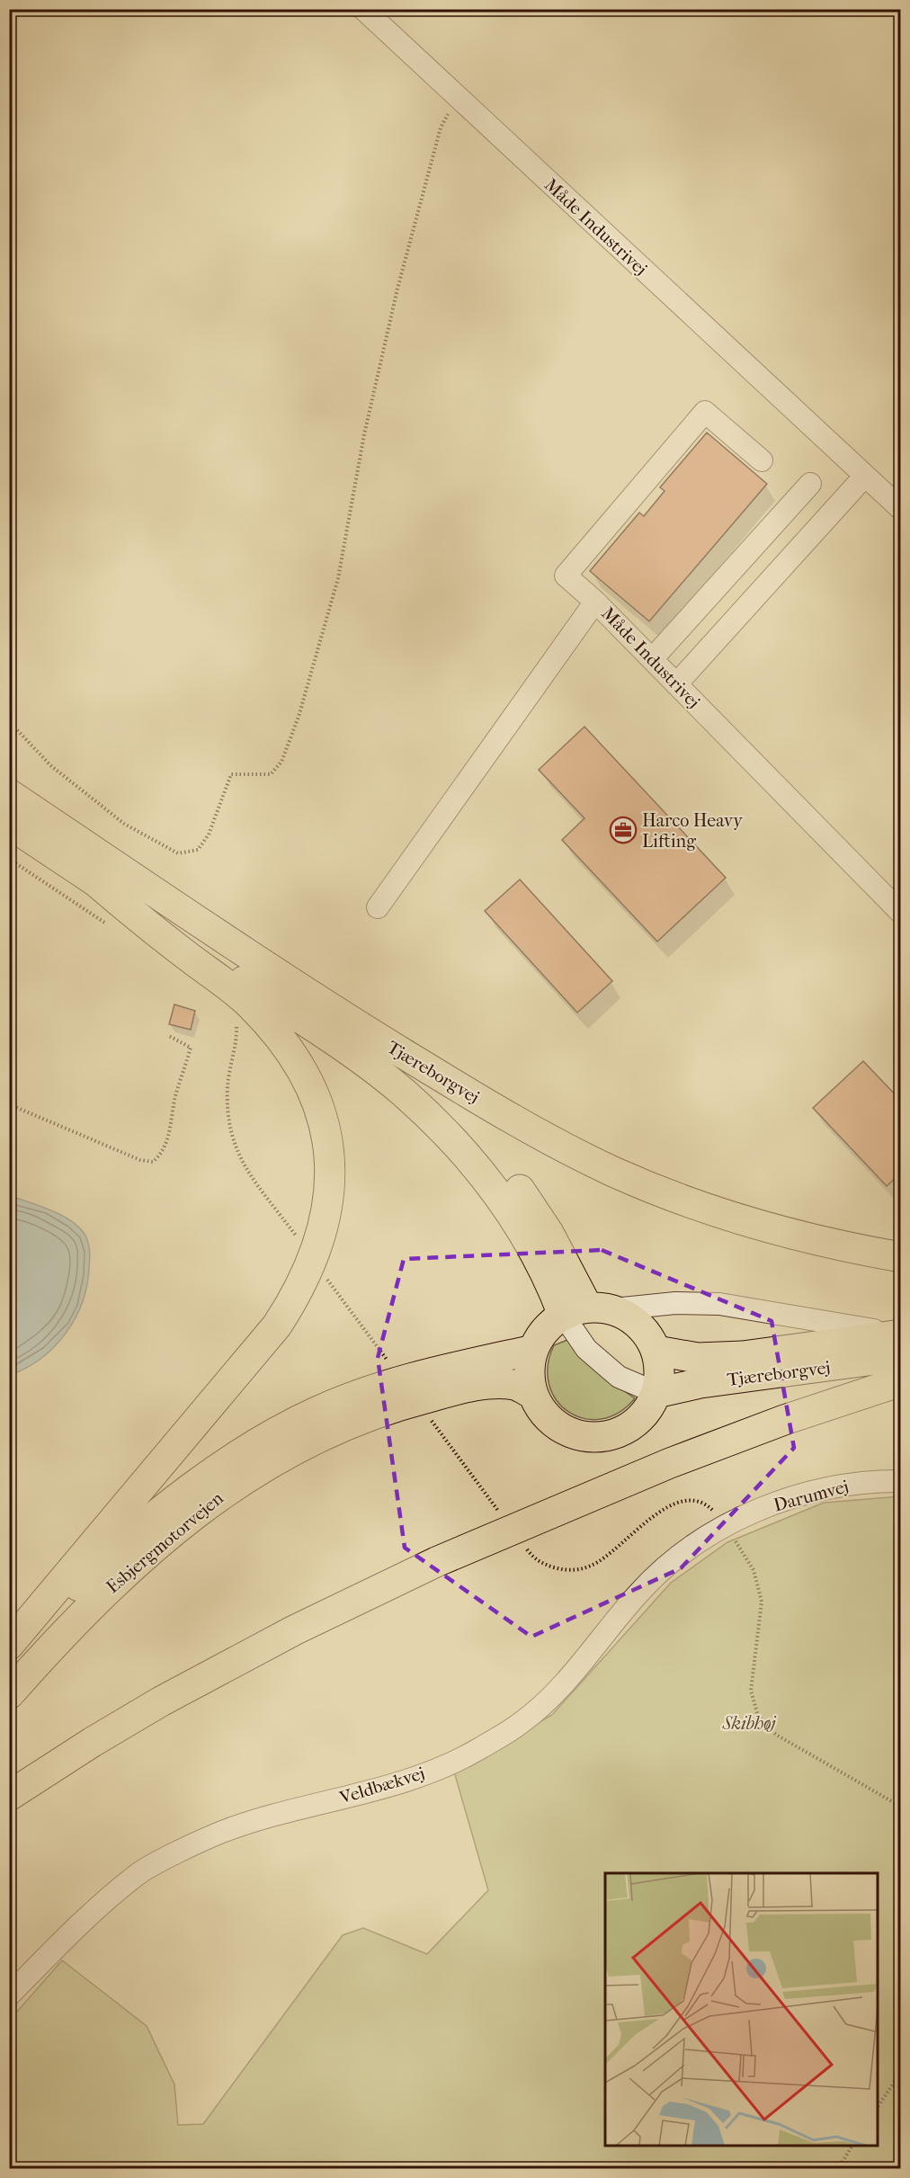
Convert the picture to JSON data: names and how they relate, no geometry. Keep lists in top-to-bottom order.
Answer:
{
  "streets": {
    "highway": ["Tjæreborgvej", "Esbjergmotorvejen"],
    "street": ["Måde Industrivej", "Darumvej", "Veldbækvej"]
  },
  "crossings": [
    ["Darumvej", "Veldbækvej"]
  ],
  "parks": ["Skibhøj"],
  "places": {
    "office": ["Harco Heavy Lifting"]
  }
}
